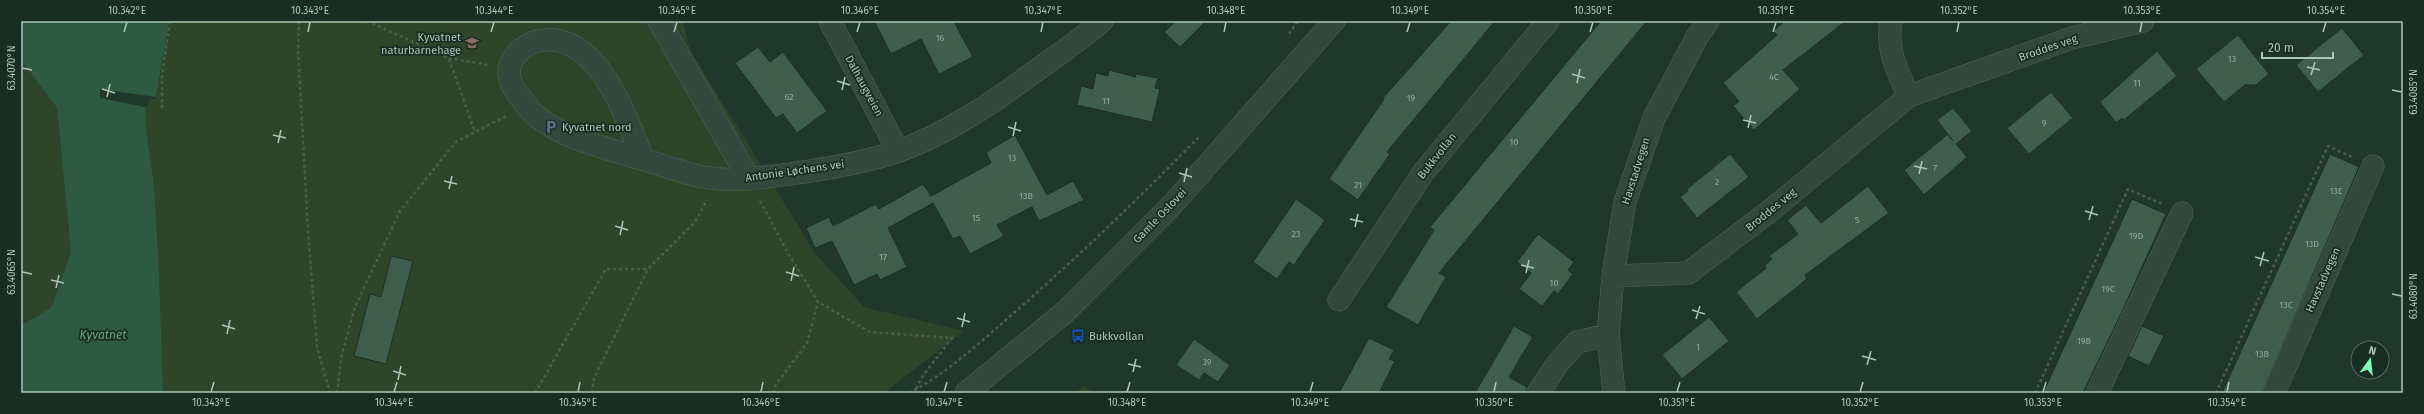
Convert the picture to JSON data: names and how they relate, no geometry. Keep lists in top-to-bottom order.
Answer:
{
  "streets": {
    "street": [
      "Broddes veg",
      "Dalhaugveien",
      "Bukkvollan",
      "Antonie Løchens vei",
      "Havstadvegen",
      "Gamle Oslovei"
    ]
  },
  "crossings": [
    ["Broddes veg", "Havstadvegen"],
    ["Dalhaugveien", "Antonie Løchens vei"]
  ],
  "water": ["Kyvatnet"],
  "places": {
    "school or university": ["Kyvatnet naturbarnehage"],
    "parking": ["Kyvatnet nord"],
    "bus stop": ["Bukkvollan"]
  },
  "house_numbers": [
    "16",
    "13",
    "4C",
    "11",
    "62",
    "19",
    "11",
    "9",
    "10",
    "13",
    "7",
    "2",
    "21",
    "13E",
    "13B",
    "15",
    "5",
    "23",
    "19D",
    "13D",
    "17",
    "10",
    "19C",
    "13C",
    "19B",
    "1",
    "13B",
    "39"
  ],
  "scale_bar": "20 m",
  "north": "top",
  "coordinates": [
    "10.342°E",
    "10.343°E",
    "10.344°E",
    "10.345°E",
    "10.346°E",
    "10.347°E",
    "10.348°E",
    "10.349°E",
    "10.350°E",
    "10.351°E",
    "10.352°E",
    "10.353°E",
    "10.354°E",
    "63.4070°N",
    "63.4085°N",
    "63.4065°N",
    "63.4080°N"
  ]
}
